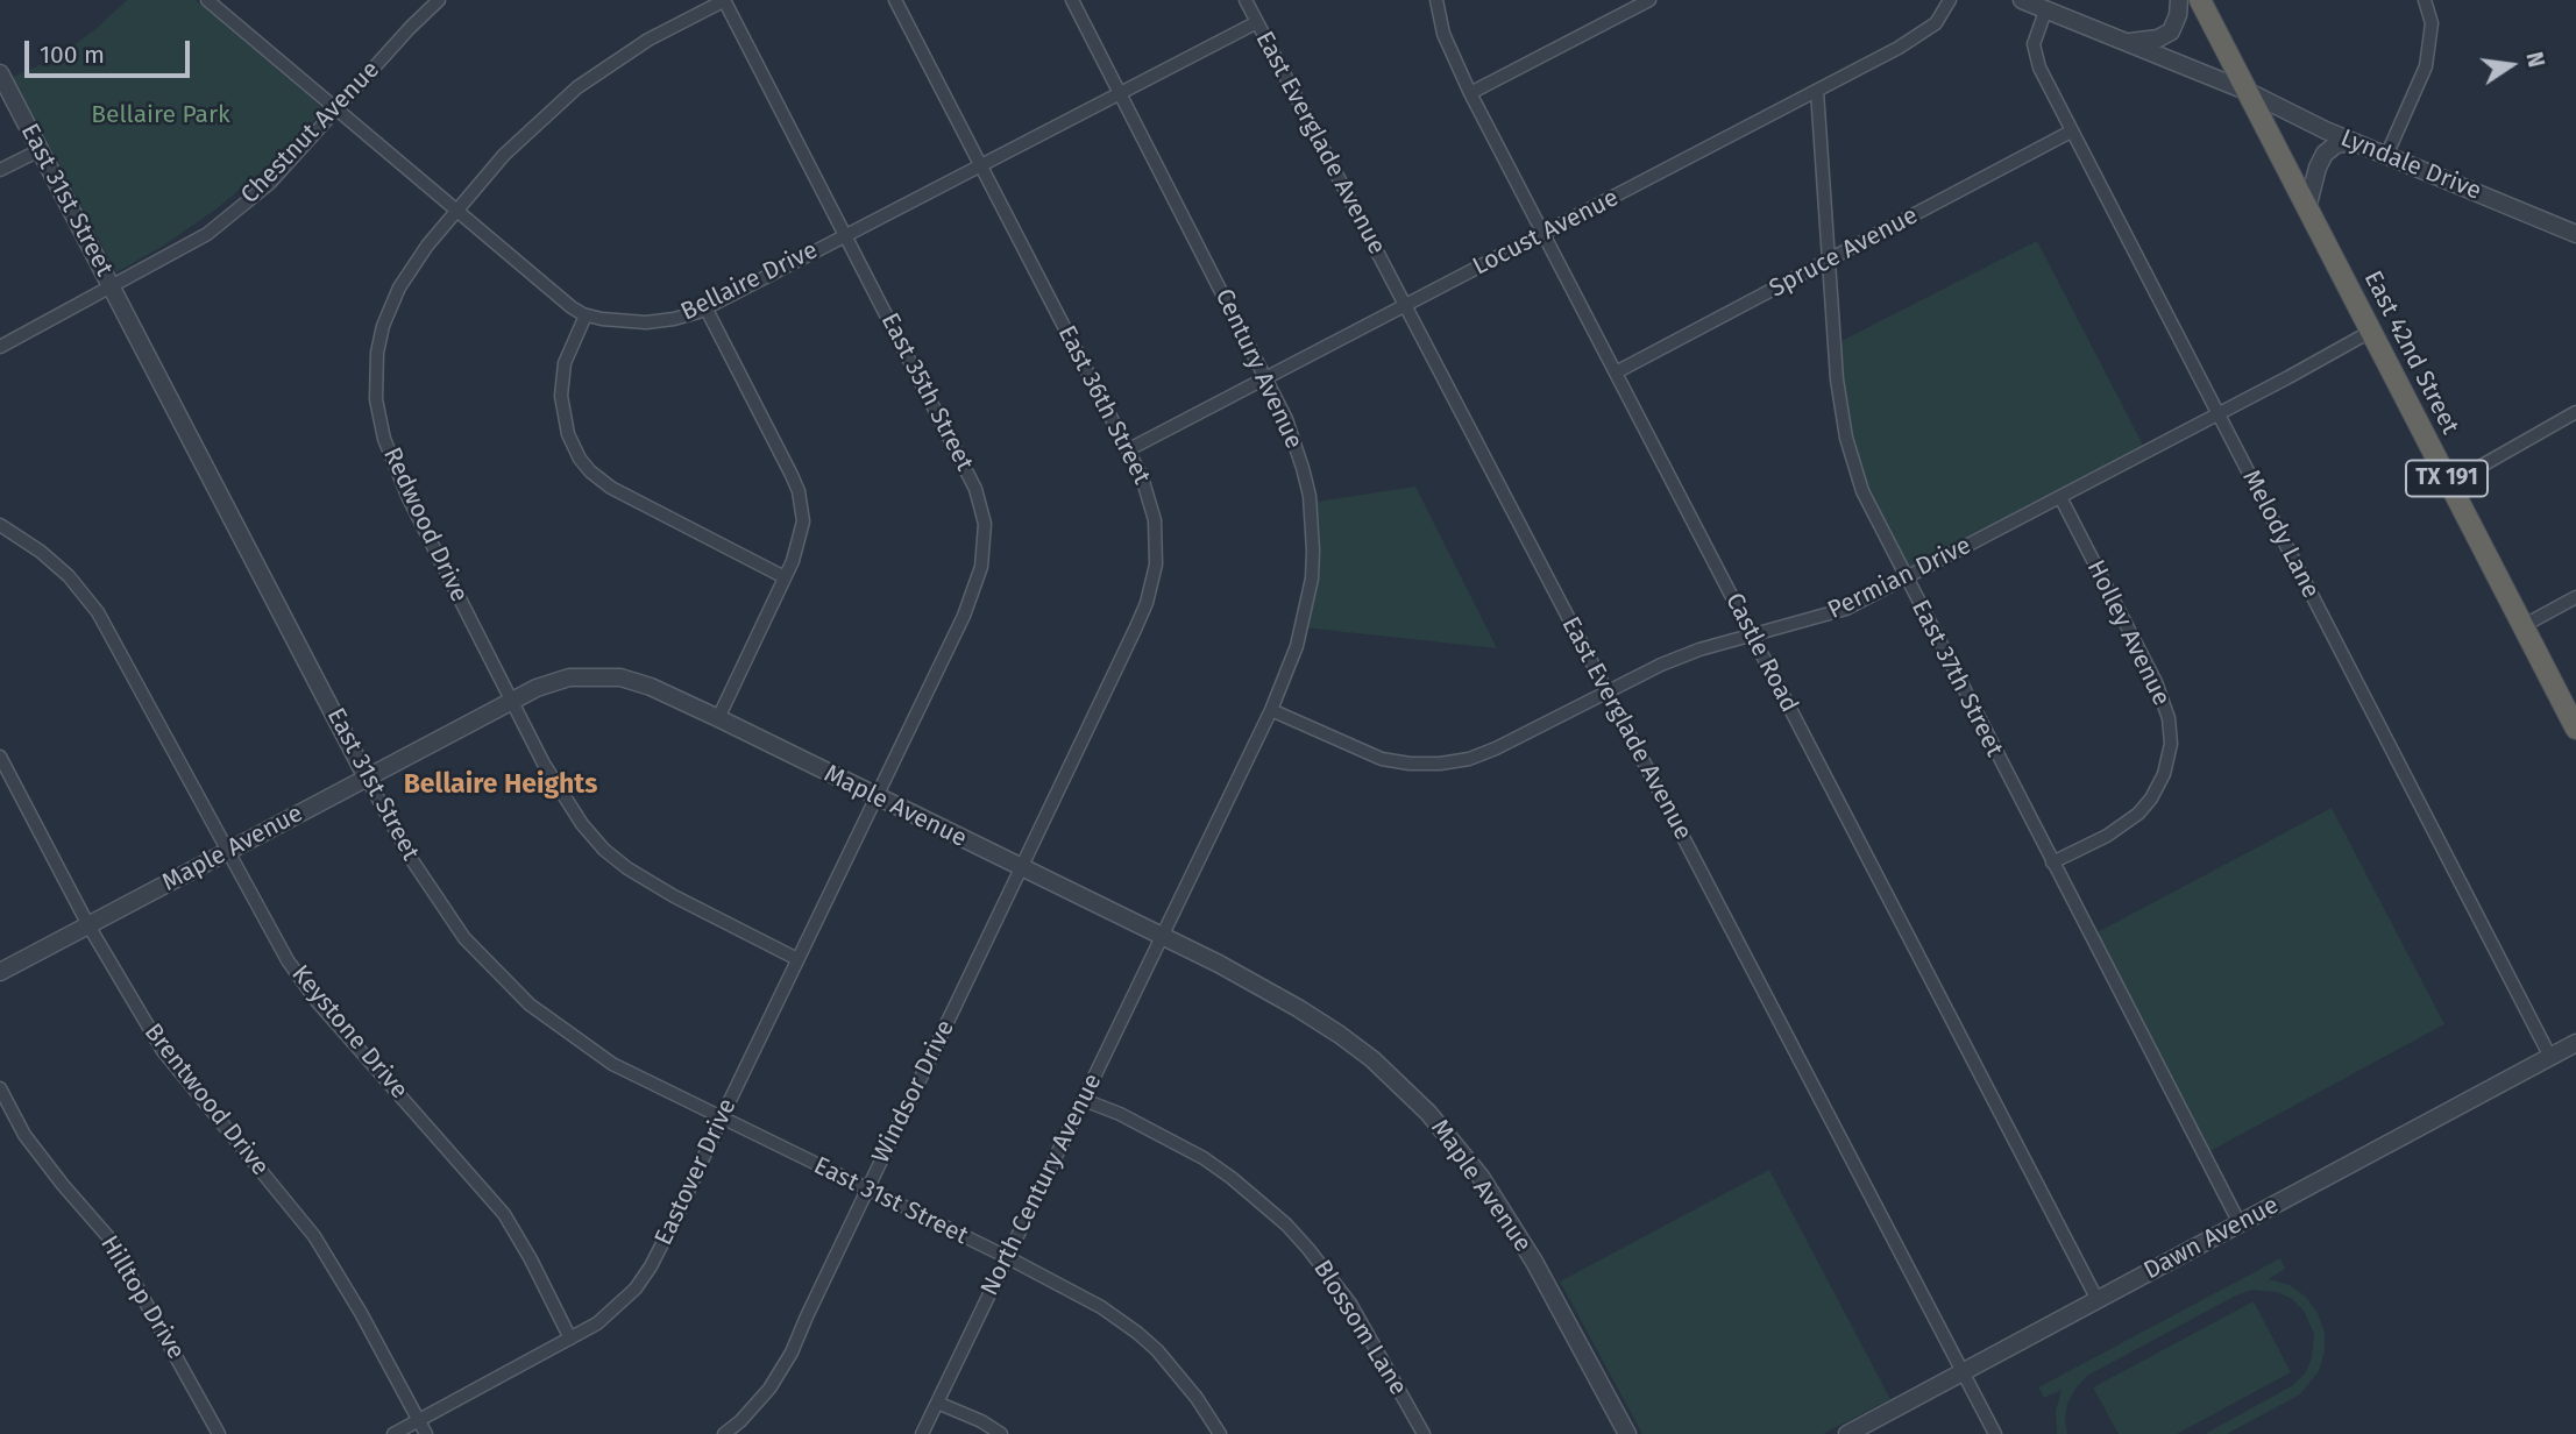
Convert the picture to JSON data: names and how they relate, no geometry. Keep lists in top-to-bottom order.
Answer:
{
  "streets": {
    "highway": ["East 42nd Street", "TX 191"],
    "street": [
      "Chestnut Avenue",
      "East Everglade Avenue",
      "Lyndale Drive",
      "East 31st Street",
      "Locust Avenue",
      "Spruce Avenue",
      "Bellaire Drive",
      "Century Avenue",
      "East 35th Street",
      "East 36th Street",
      "Redwood Drive",
      "Melody Lane",
      "Permian Drive",
      "Holley Avenue",
      "Castle Road",
      "East 37th Street",
      "Maple Avenue",
      "Keystone Drive",
      "Windsor Drive",
      "Brentwood Drive",
      "Eastover Drive",
      "North Century Avenue",
      "Dawn Avenue",
      "Hilltop Drive",
      "Blossom Lane"
    ]
  },
  "crossings": [
    ["Chestnut Avenue", "East 31st Street"],
    ["Chestnut Avenue", "Bellaire Drive"],
    ["East Everglade Avenue", "Locust Avenue"],
    ["East Everglade Avenue", "Bellaire Drive"],
    ["East Everglade Avenue", "Permian Drive"],
    ["East Everglade Avenue", "Dawn Avenue"],
    ["Lyndale Drive", "East 42nd Street"],
    ["Lyndale Drive", "Melody Lane"],
    ["East 31st Street", "Maple Avenue"],
    ["East 31st Street", "Windsor Drive"],
    ["East 31st Street", "Eastover Drive"],
    ["East 31st Street", "North Century Avenue"],
    ["Locust Avenue", "Century Avenue"],
    ["Locust Avenue", "East 36th Street"],
    ["Locust Avenue", "Castle Road"],
    ["Locust Avenue", "East 37th Street"],
    ["Spruce Avenue", "Melody Lane"],
    ["Spruce Avenue", "Castle Road"],
    ["Spruce Avenue", "East 37th Street"],
    ["Bellaire Drive", "Century Avenue"],
    ["Bellaire Drive", "East 35th Street"],
    ["Bellaire Drive", "East 36th Street"],
    ["Bellaire Drive", "Redwood Drive"],
    ["East 42nd Street", "Permian Drive"],
    ["Century Avenue", "Permian Drive"],
    ["Century Avenue", "Maple Avenue"],
    ["Century Avenue", "North Century Avenue"],
    ["East 35th Street", "Redwood Drive"],
    ["East 35th Street", "Maple Avenue"],
    ["East 35th Street", "Eastover Drive"],
    ["East 36th Street", "Maple Avenue"],
    ["East 36th Street", "Windsor Drive"],
    ["Redwood Drive", "Maple Avenue"],
    ["Redwood Drive", "Eastover Drive"],
    ["Melody Lane", "Permian Drive"],
    ["Melody Lane", "Dawn Avenue"],
    ["Permian Drive", "Holley Avenue"],
    ["Permian Drive", "Castle Road"],
    ["Permian Drive", "East 37th Street"],
    ["Holley Avenue", "East 37th Street"],
    ["Castle Road", "Dawn Avenue"],
    ["East 37th Street", "Dawn Avenue"],
    ["Maple Avenue", "Keystone Drive"],
    ["Maple Avenue", "Windsor Drive"],
    ["Maple Avenue", "Brentwood Drive"],
    ["Maple Avenue", "Eastover Drive"],
    ["Maple Avenue", "North Century Avenue"],
    ["Keystone Drive", "Eastover Drive"],
    ["Brentwood Drive", "Eastover Drive"],
    ["North Century Avenue", "Blossom Lane"]
  ],
  "districts": ["Bellaire Heights"],
  "parks": ["Bellaire Park"],
  "scale_bar": "100 m",
  "north": "right"
}
